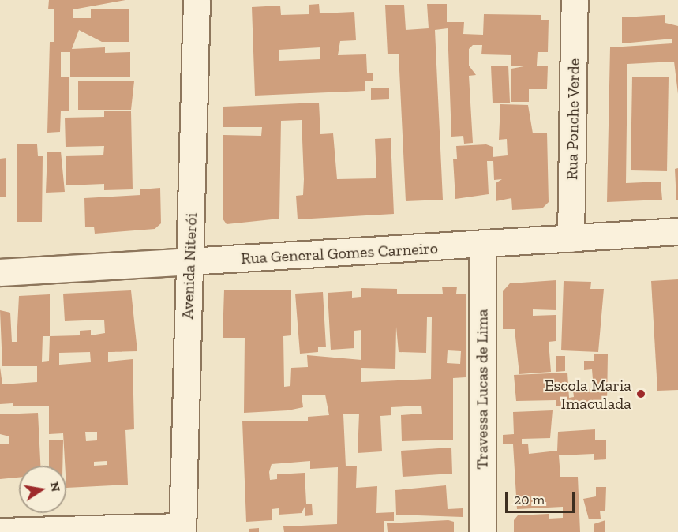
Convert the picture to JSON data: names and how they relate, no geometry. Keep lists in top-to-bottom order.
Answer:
{
  "streets": {
    "street": [
      "Rua Ponche Verde",
      "Rua General Gomes Carneiro",
      "Avenida Niterói",
      "Travessa Lucas de Lima"
    ]
  },
  "crossings": [
    ["Rua Ponche Verde", "Rua General Gomes Carneiro"],
    ["Rua General Gomes Carneiro", "Avenida Niterói"],
    ["Rua General Gomes Carneiro", "Travessa Lucas de Lima"]
  ],
  "places": ["Escola Maria Imaculada"],
  "scale_bar": "20 m",
  "north": "right"
}
